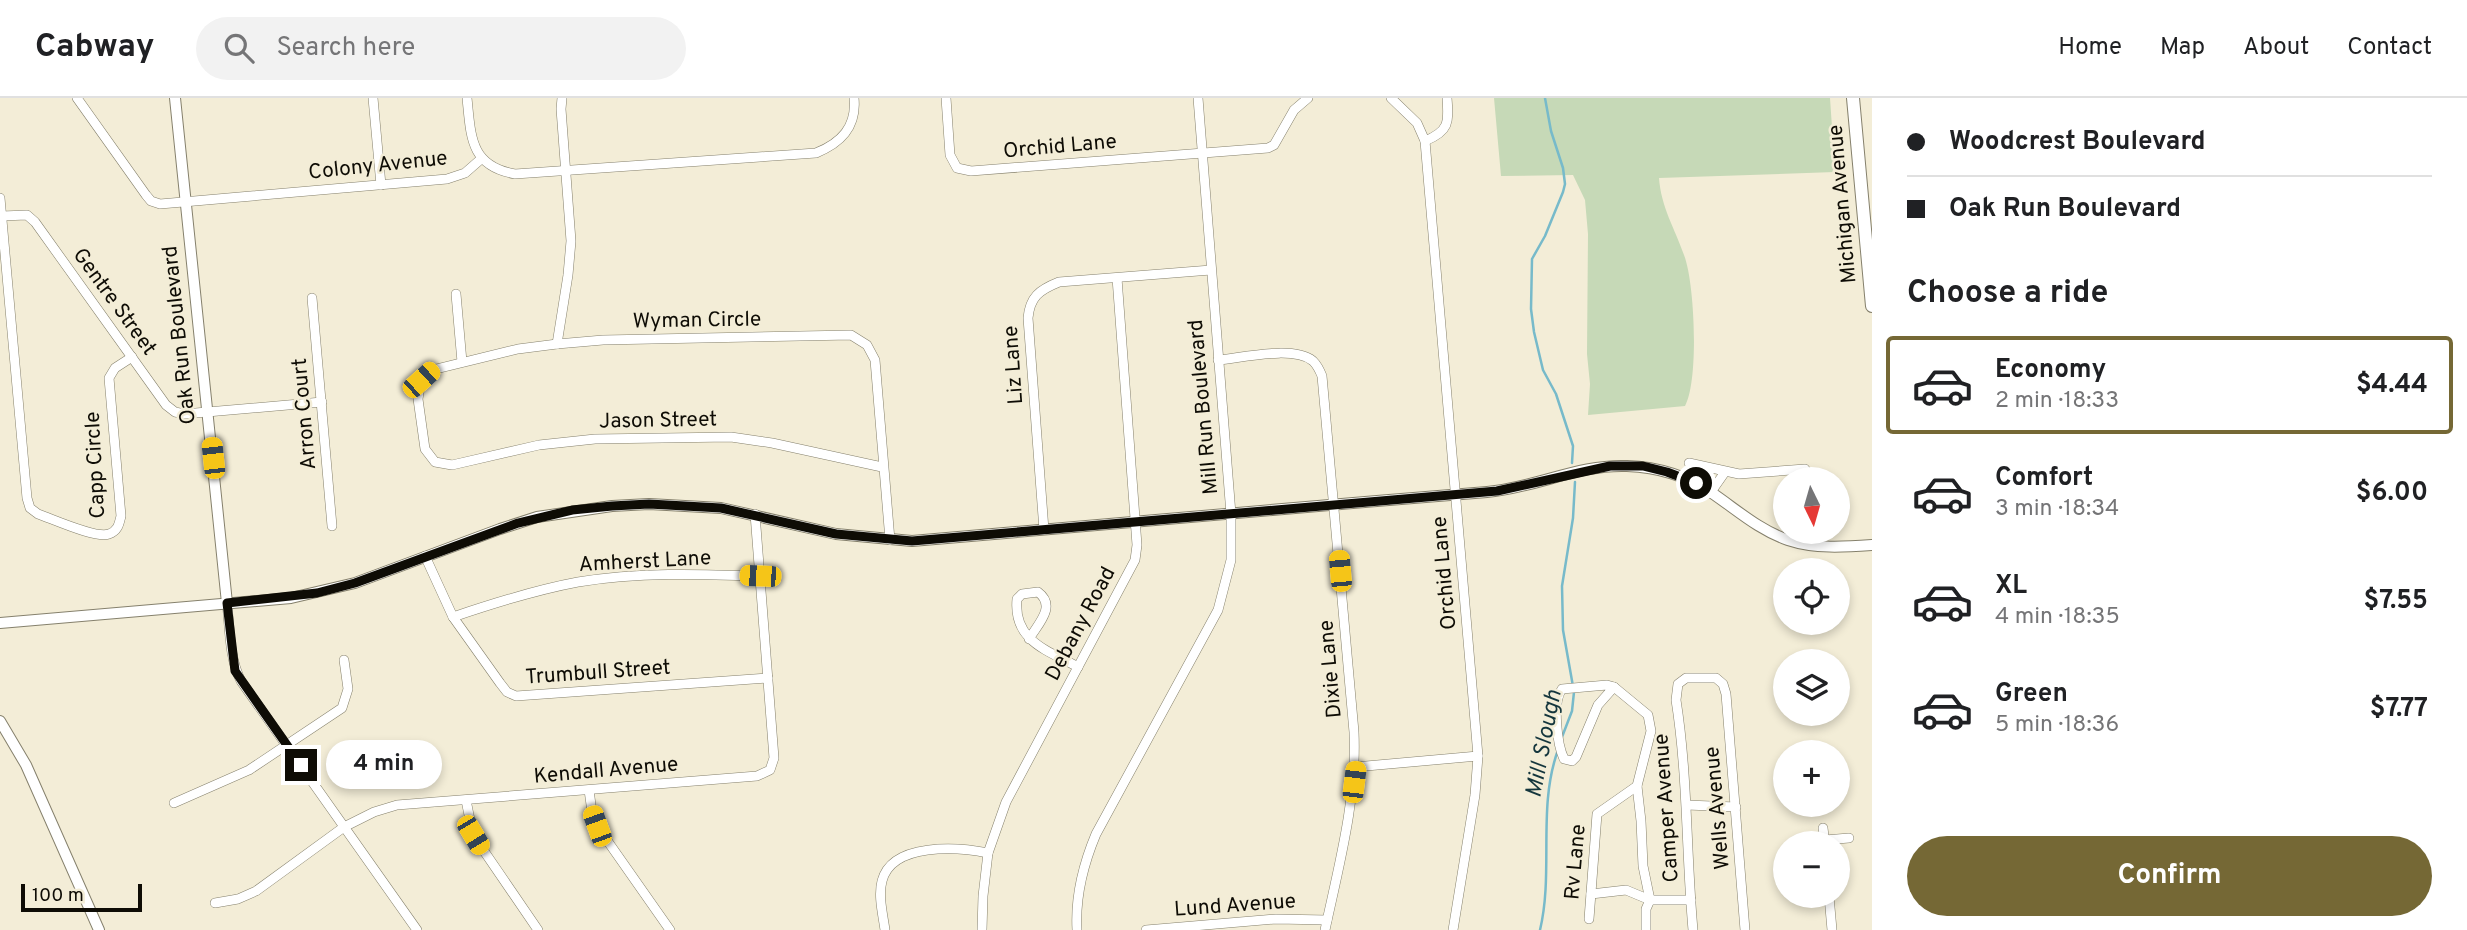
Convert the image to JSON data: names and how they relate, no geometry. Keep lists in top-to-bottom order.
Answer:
{
  "streets": {
    "main road": ["Michigan Avenue"],
    "street": [
      "Orchid Lane",
      "Colony Avenue",
      "Gentre Street",
      "Wyman Circle",
      "Oak Run Boulevard",
      "Liz Lane",
      "Mill Run Boulevard",
      "Arron Court",
      "Jason Street",
      "Capp Circle",
      "Amherst Lane",
      "Debany Road",
      "Dixie Lane",
      "Trumbull Street",
      "Kendall Avenue",
      "Camper Avenue",
      "Wells Avenue",
      "Rv Lane",
      "Lund Avenue"
    ]
  },
  "crossings": [
    ["Orchid Lane", "Mill Run Boulevard"],
    ["Colony Avenue", "Oak Run Boulevard"],
    ["Gentre Street", "Oak Run Boulevard"],
    ["Gentre Street", "Arron Court"],
    ["Gentre Street", "Capp Circle"],
    ["Wyman Circle", "Jason Street"],
    ["Oak Run Boulevard", "Kendall Avenue"],
    ["Liz Lane", "Mill Run Boulevard"],
    ["Liz Lane", "Debany Road"],
    ["Mill Run Boulevard", "Dixie Lane"],
    ["Amherst Lane", "Trumbull Street"],
    ["Amherst Lane", "Kendall Avenue"],
    ["Dixie Lane", "Lund Avenue"],
    ["Trumbull Street", "Kendall Avenue"],
    ["Camper Avenue", "Wells Avenue"]
  ],
  "water": ["Mill Slough"],
  "scale_bar": "100 m",
  "north": "bottom",
  "page": {
    "header": "Cabway",
    "search": "Search here",
    "nav": [
      "Home",
      "Map",
      "About",
      "Contact"
    ],
    "banner": ["Woodcrest Boulevard", "Oak Run Boulevard"],
    "heading": "Choose a ride",
    "list": [
      {
        "name": "Economy",
        "note": "2 min · 18:33",
        "value": "$4.44"
      },
      {
        "name": "Comfort",
        "note": "3 min · 18:34",
        "value": "$6.00"
      },
      {
        "name": "XL",
        "note": "4 min · 18:35",
        "value": "$7.55"
      },
      {
        "name": "Green",
        "note": "5 min · 18:36",
        "value": "$7.77"
      }
    ],
    "map_buttons": ["+", "−"],
    "bubble": "4 min",
    "buttons": "Confirm",
    "scale": "100 m"
  }
}
